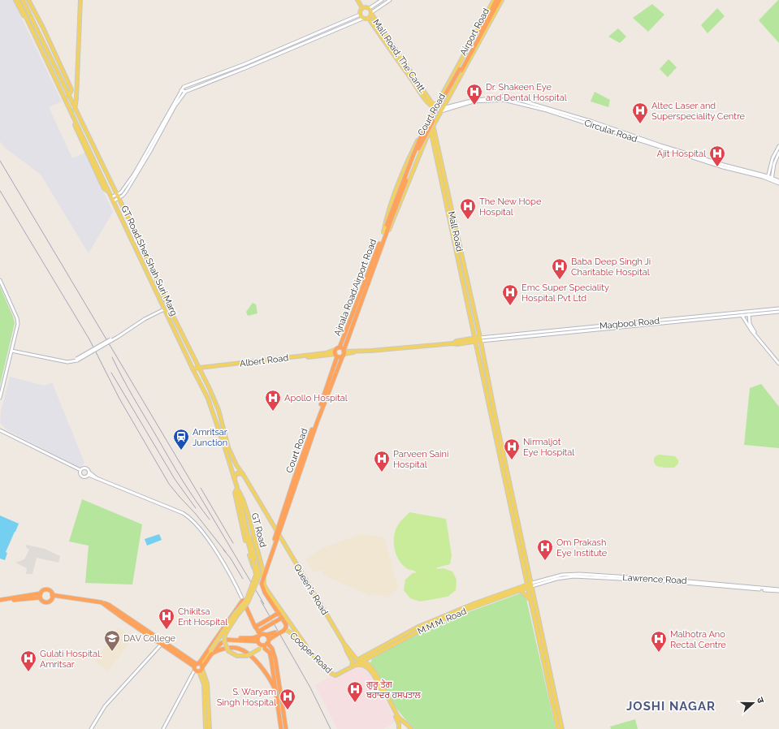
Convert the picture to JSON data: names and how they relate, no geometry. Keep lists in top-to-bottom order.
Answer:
{
  "streets": {
    "highway": ["Airport Road", "Court Road", "Ajnala Road;Airport Road"],
    "main road": [
      "Mall Road; The Cantt.",
      "Mall Road",
      "GT Road;Sher Shah Suri Marg",
      "Albert Road",
      "GT Road",
      "Queen's Road",
      "M.M.M. Road",
      "Cooper Road"
    ],
    "street": ["Circular Road", "Maqbool Road", "Lawrence Road"]
  },
  "crossings": [
    ["Mall Road; The Cantt.", "Court Road"],
    ["Mall Road; The Cantt.", "Circular Road"],
    ["Court Road", "Circular Road"],
    ["Court Road", "Mall Road"],
    ["Court Road", "Ajnala Road;Airport Road"],
    ["Court Road", "Albert Road"],
    ["Court Road", "Queen's Road"],
    ["Mall Road", "Maqbool Road"],
    ["Mall Road", "Lawrence Road"],
    ["Mall Road", "M.M.M. Road"],
    ["GT Road;Sher Shah Suri Marg", "Albert Road"],
    ["GT Road;Sher Shah Suri Marg", "GT Road"],
    ["GT Road;Sher Shah Suri Marg", "Queen's Road"],
    ["GT Road", "Cooper Road"],
    ["Lawrence Road", "M.M.M. Road"],
    ["Queen's Road", "M.M.M. Road"],
    ["Queen's Road", "Cooper Road"],
    ["M.M.M. Road", "Cooper Road"]
  ],
  "districts": ["JOSHI NAGAR"],
  "places": {
    "hospital": [
      "Dr. Shakeen Eye and Dental Hospital",
      "Altec Laser and Superspeciality Centre",
      "Ajit Hospital",
      "The New Hope Hospital",
      "Baba Deep Singh Ji Charitable Hospital",
      "Emc Super Speciality Hospital Pvt Ltd",
      "Apollo Hospital",
      "Nirmaljot Eye Hospital",
      "Parveen Saini Hospital",
      "Om Prakash Eye Institute",
      "Chikitsa Ent Hospital",
      "Malhotra Ano Rectal Centre",
      "Gulati Hospital, Amritsar",
      "ਗੁਰੂ ਤੇਗ ਬਹਾਦਰ ਹਸਪਤਾਲ",
      "S. Waryam Singh Hospital"
    ],
    "station": ["Amritsar Junction"],
    "school or university": ["DAV College"]
  },
  "north": "right"
}
